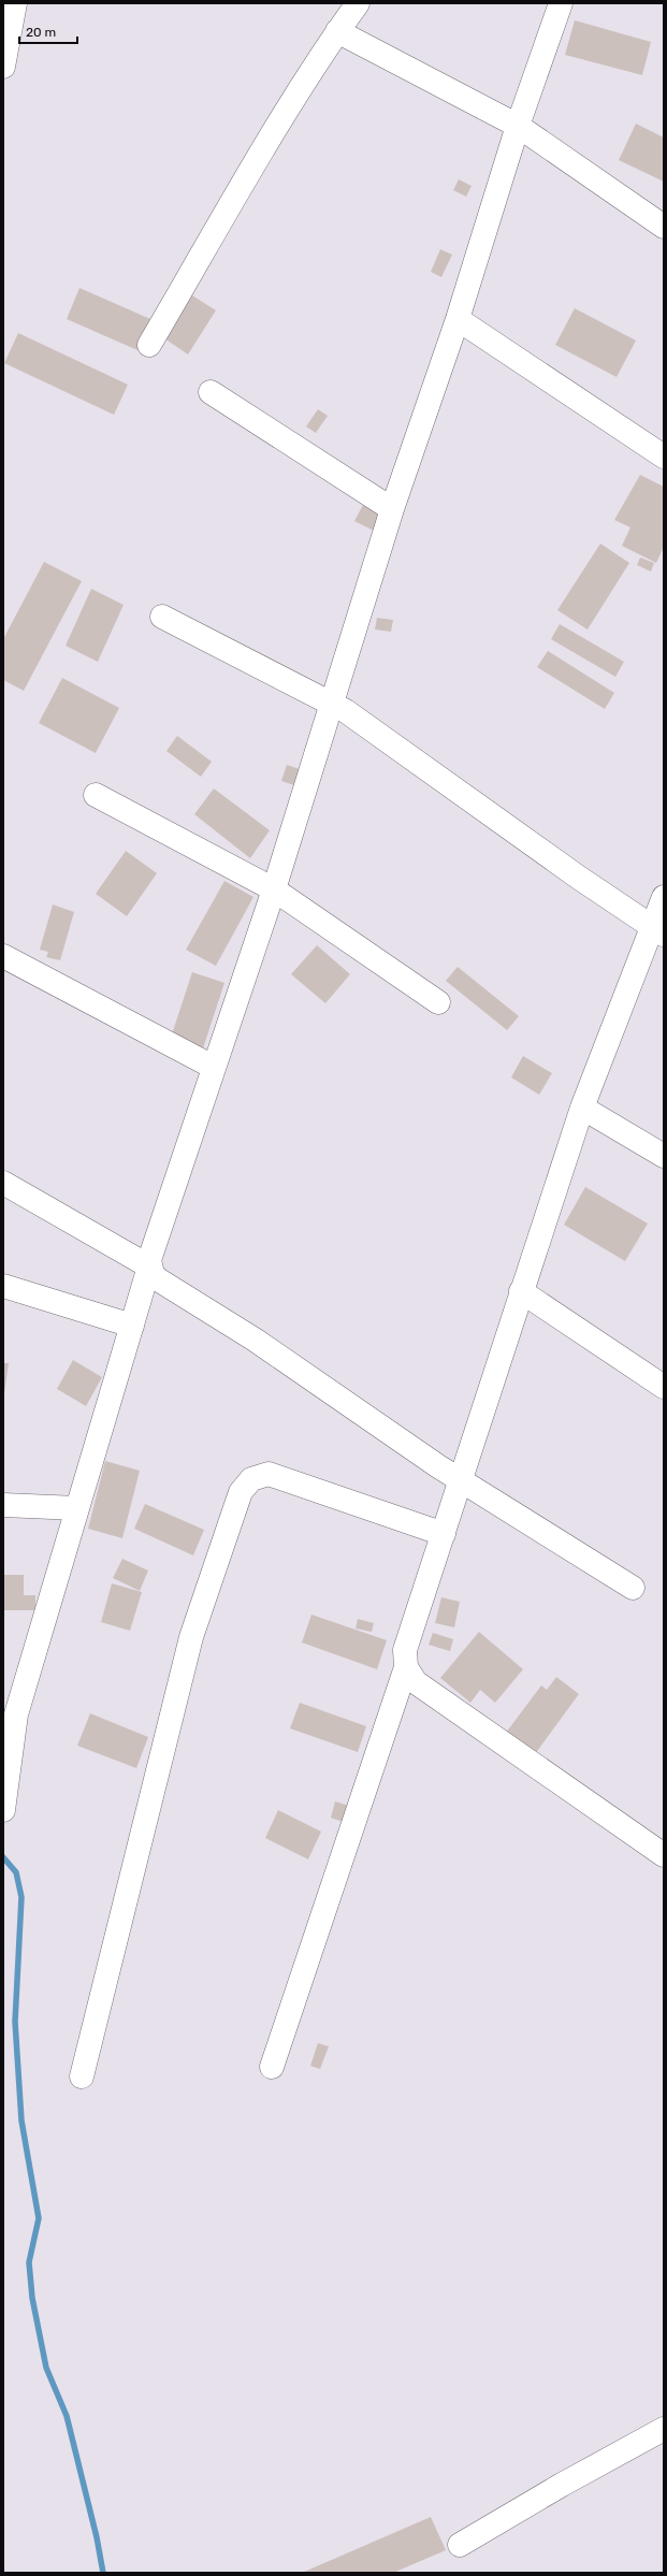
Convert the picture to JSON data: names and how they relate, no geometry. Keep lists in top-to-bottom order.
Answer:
{
  "scale_bar": "20 m"
}
